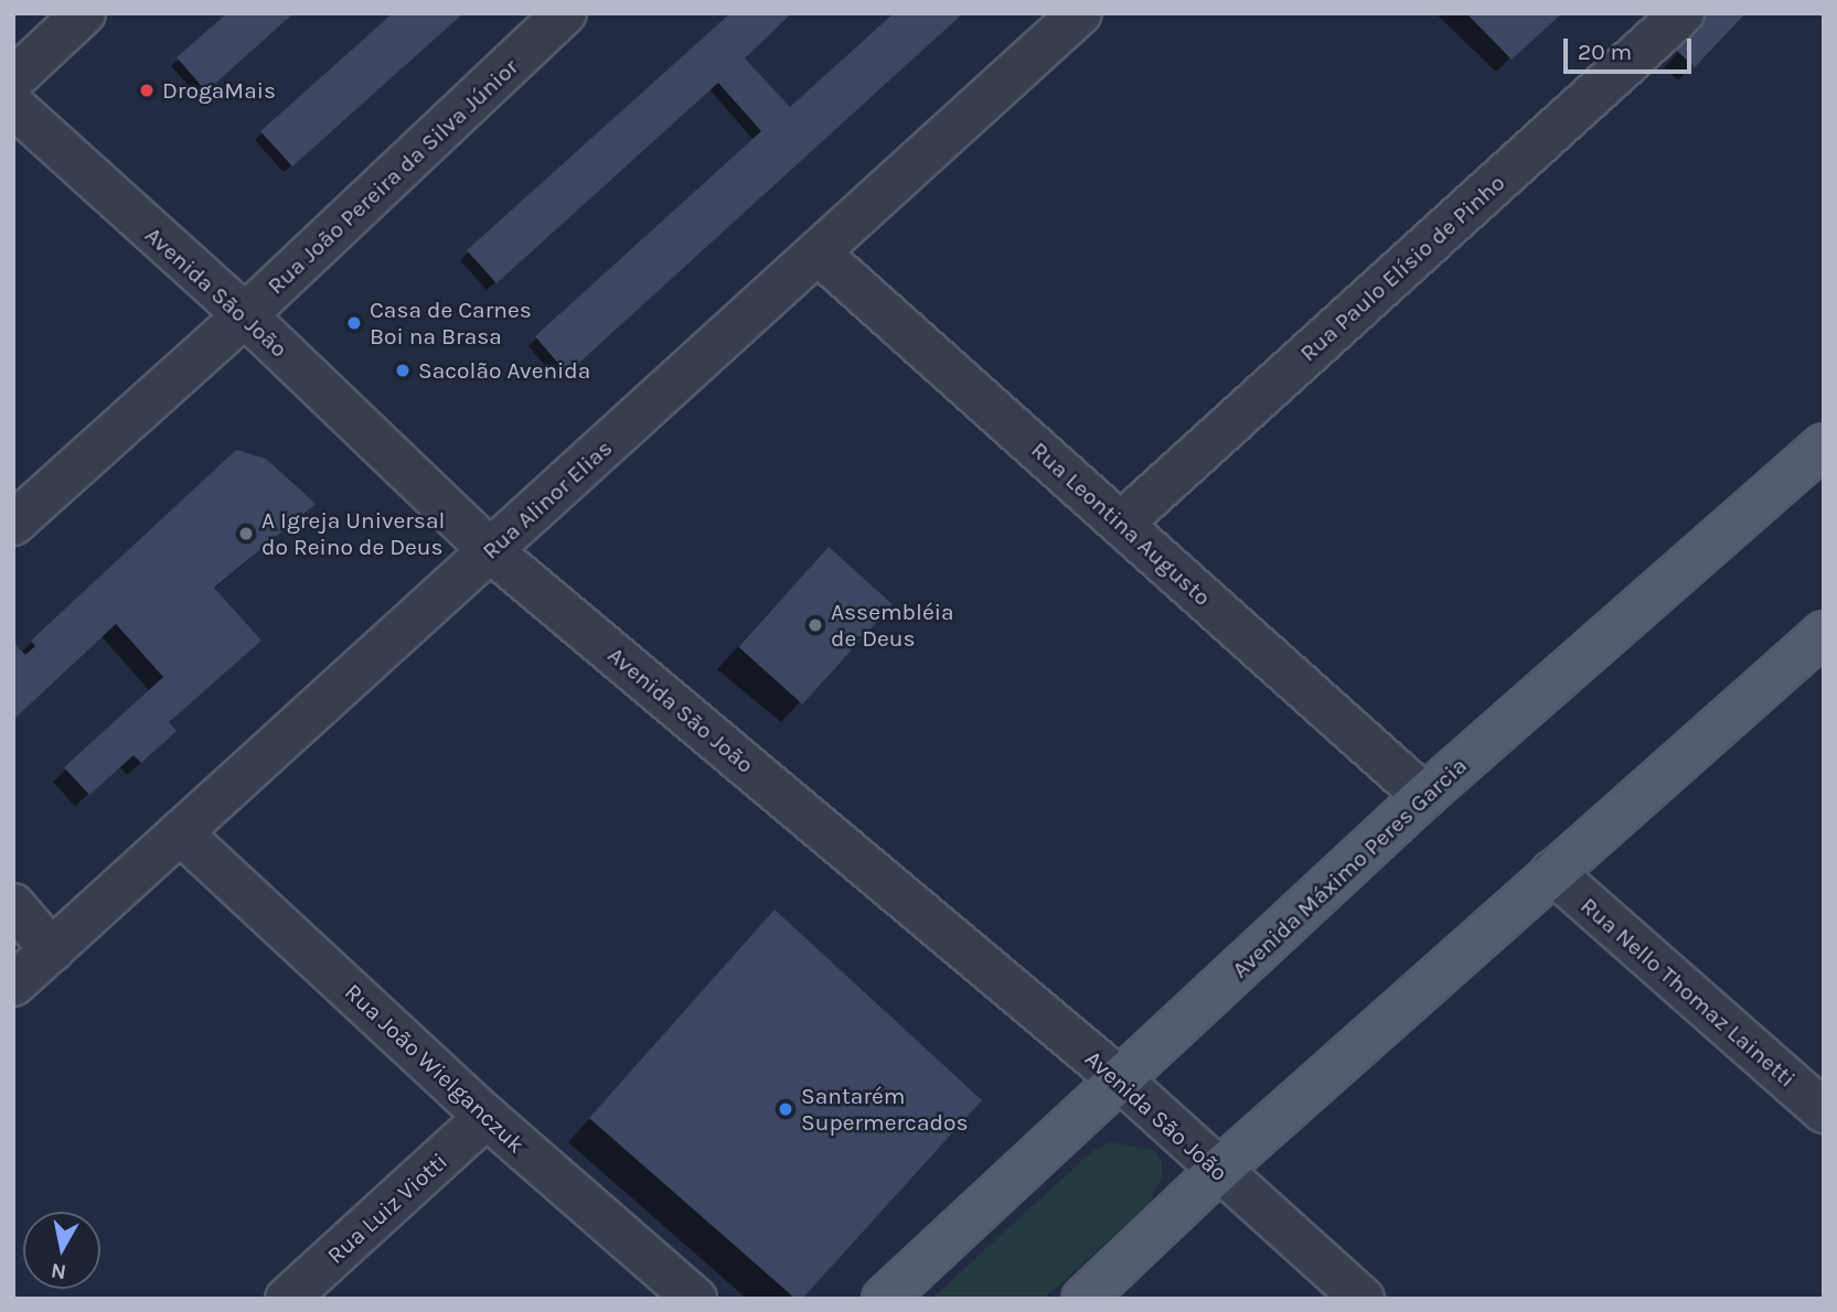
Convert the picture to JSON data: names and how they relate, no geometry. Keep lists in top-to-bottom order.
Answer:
{
  "streets": {
    "main road": ["Avenida Máximo Peres Garcia"],
    "street": [
      "Rua João Pereira da Silva Júnior",
      "Rua Paulo Elísio de Pinho",
      "Avenida São João",
      "Rua Alinor Elias",
      "Rua Leontina Augusto",
      "Rua Nello Thomaz Lainetti",
      "Rua João Wielganczuk",
      "Rua Luiz Viotti"
    ]
  },
  "crossings": [
    ["Rua João Pereira da Silva Júnior", "Avenida São João"],
    ["Rua Paulo Elísio de Pinho", "Rua Leontina Augusto"],
    ["Avenida São João", "Rua Alinor Elias"],
    ["Avenida São João", "Avenida Máximo Peres Garcia"],
    ["Rua Alinor Elias", "Rua Leontina Augusto"],
    ["Rua Alinor Elias", "Rua João Wielganczuk"],
    ["Rua Leontina Augusto", "Avenida Máximo Peres Garcia"],
    ["Rua João Wielganczuk", "Rua Luiz Viotti"]
  ],
  "places": [
    "DrogaMais",
    "Casa de Carnes Boi na Brasa",
    "Sacolão Avenida",
    "A Igreja Universal do Reino de Deus",
    "Assembléia de Deus",
    "Santarém Supermercados"
  ],
  "scale_bar": "20 m",
  "north": "bottom"
}
